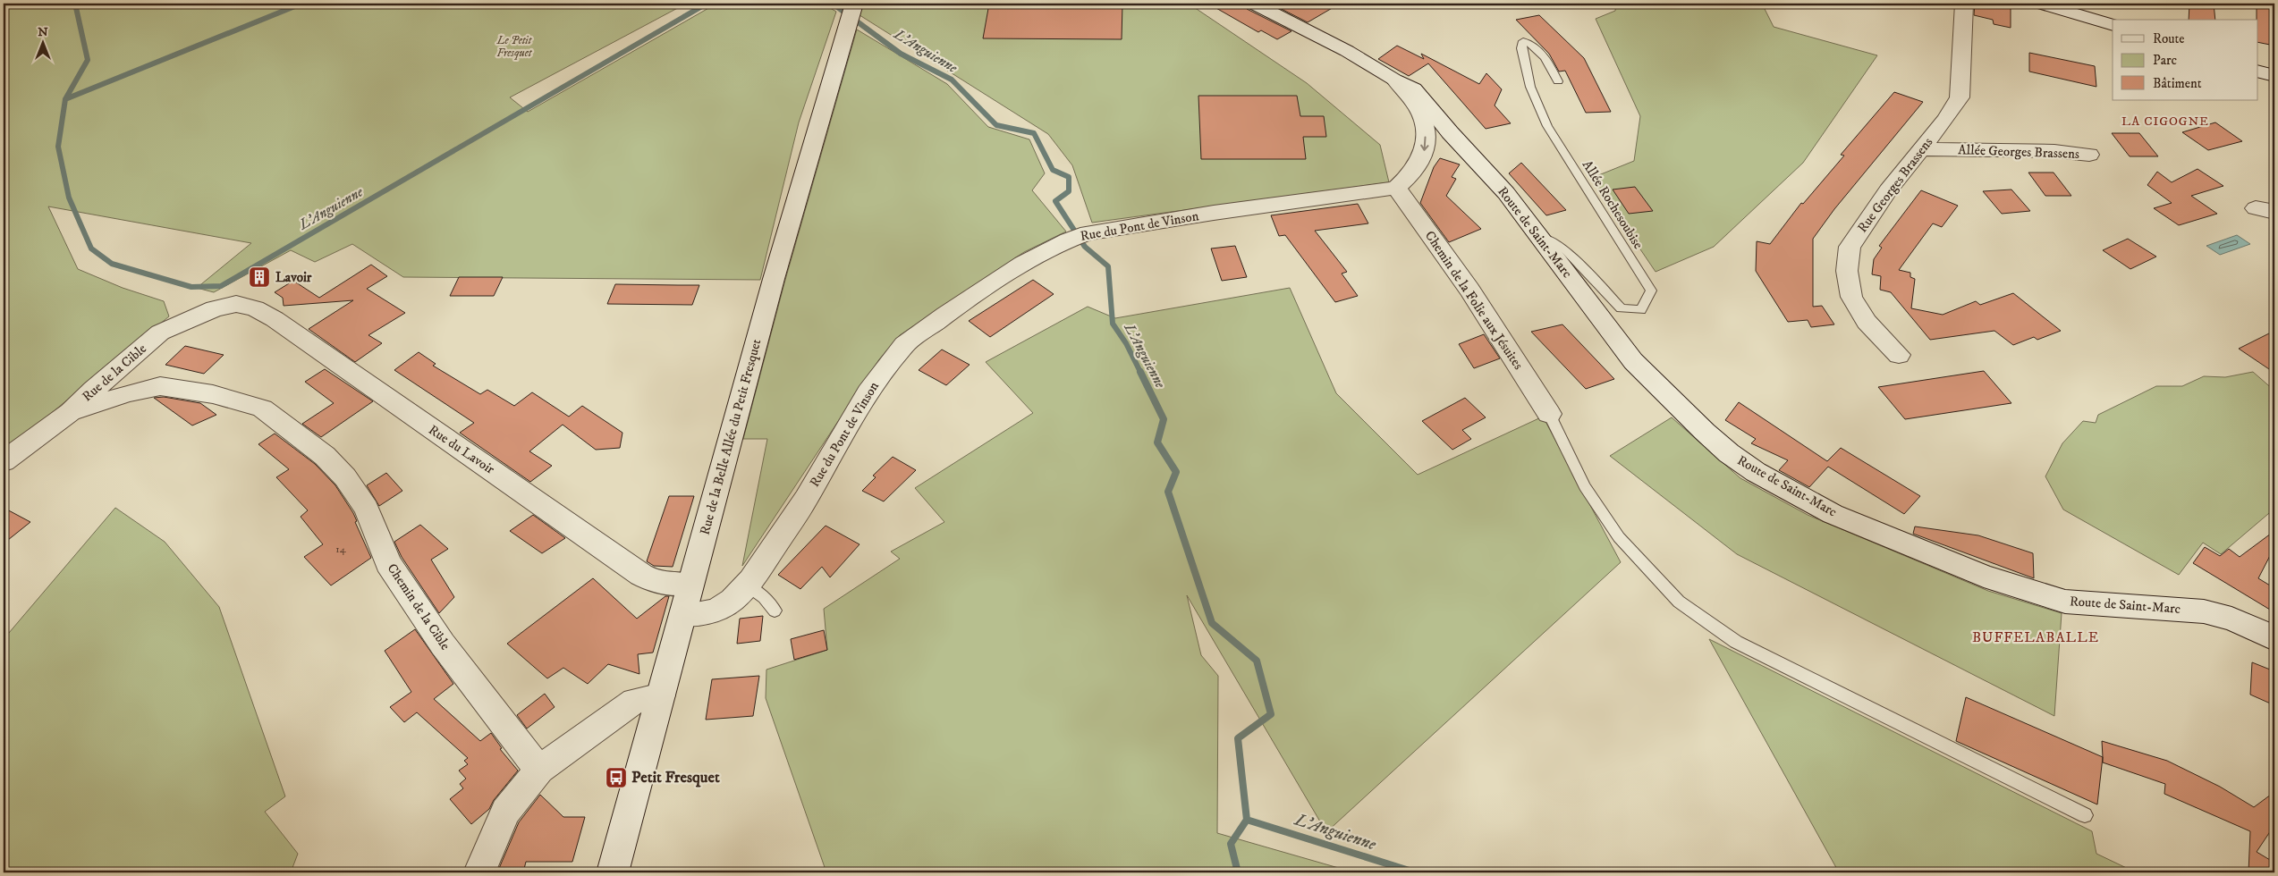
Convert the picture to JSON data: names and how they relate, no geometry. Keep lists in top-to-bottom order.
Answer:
{
  "streets": {
    "street": [
      "Allée Georges Brassens",
      "Rue Georges Brassens",
      "Rue du Pont de Vinson",
      "Route de Saint-Marc",
      "Chemin de la Folie aux Jésuites",
      "Rue de la Cible",
      "Rue de la Belle Allée du Petit Fresquet",
      "Rue du Lavoir",
      "Chemin de la Cible"
    ],
    "lane": ["Allée Rochesoubise"]
  },
  "crossings": [
    ["Allée Georges Brassens", "Rue Georges Brassens"],
    ["Allée Rochesoubise", "Route de Saint-Marc"],
    ["Rue du Pont de Vinson", "Chemin de la Folie aux Jésuites"],
    ["Rue du Pont de Vinson", "Rue de la Belle Allée du Petit Fresquet"],
    ["Rue de la Cible", "Rue du Lavoir"],
    ["Rue de la Cible", "Chemin de la Cible"],
    ["Rue de la Belle Allée du Petit Fresquet", "Rue du Lavoir"]
  ],
  "districts": ["LA CIGOGNE", "BUFFELABALLE"],
  "water": ["L'Anguienne"],
  "parks": ["Le Petit Fresquet"],
  "places": {
    "building": ["Lavoir"],
    "bus stop": ["Petit Fresquet"]
  },
  "house_numbers": ["14"],
  "legend": ["Route", "Parc", "Bâtiment"],
  "north": "top"
}
